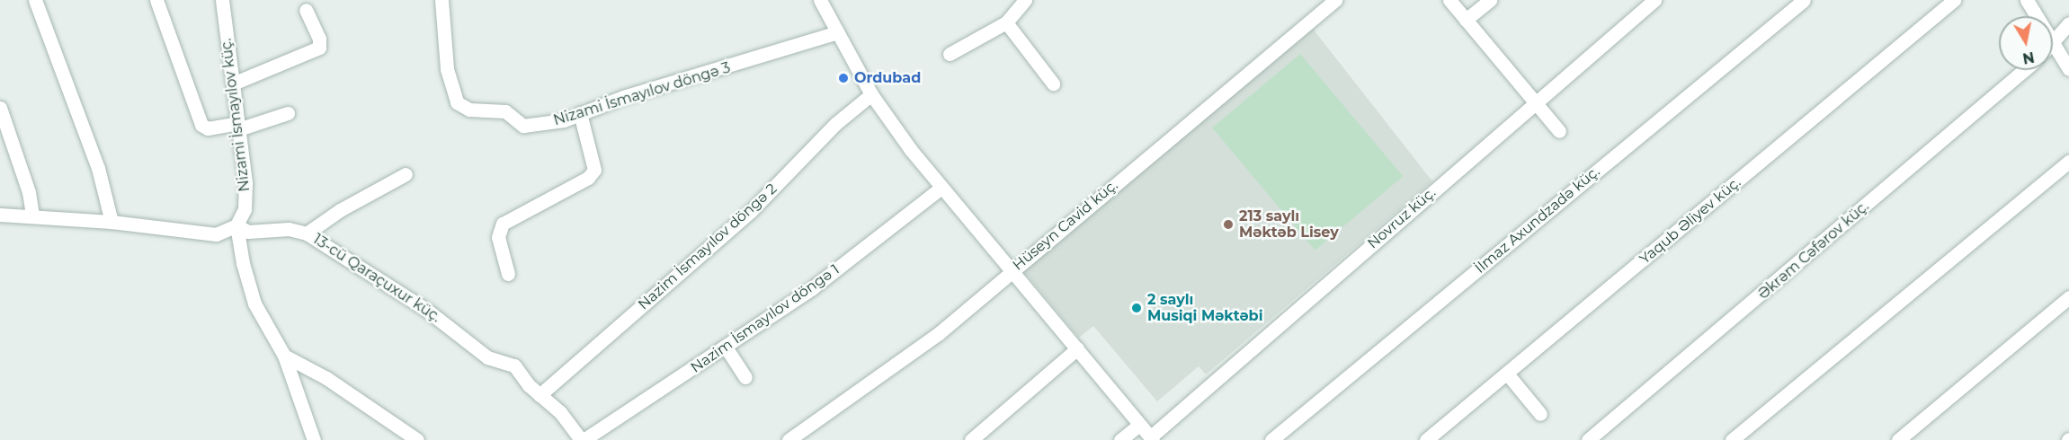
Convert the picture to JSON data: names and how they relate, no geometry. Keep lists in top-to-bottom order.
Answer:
{
  "streets": {
    "street": [
      "Nizami İsmayılov döngə 3",
      "Nizami İsmayılov küç.",
      "Novruz küç.",
      "İlmaz Axundzadə küç.",
      "Yaqub Əliyev küç.",
      "Hüseyn Cavid küç.",
      "Nazim İsmayılov döngə 2",
      "Əkrəm Cəfərov küç.",
      "13-cü Qaraçuxur küç.",
      "Nazim İsmayılov döngə 1"
    ]
  },
  "crossings": [
    ["Nizami İsmayılov küç.", "13-cü Qaraçuxur küç."],
    ["Nazim İsmayılov döngə 2", "13-cü Qaraçuxur küç."],
    ["13-cü Qaraçuxur küç.", "Nazim İsmayılov döngə 1"]
  ],
  "places": ["Ordubad", "213 saylı Məktəb Lisey", "2 saylı Musiqi Məktəbi"],
  "north": "bottom"
}
